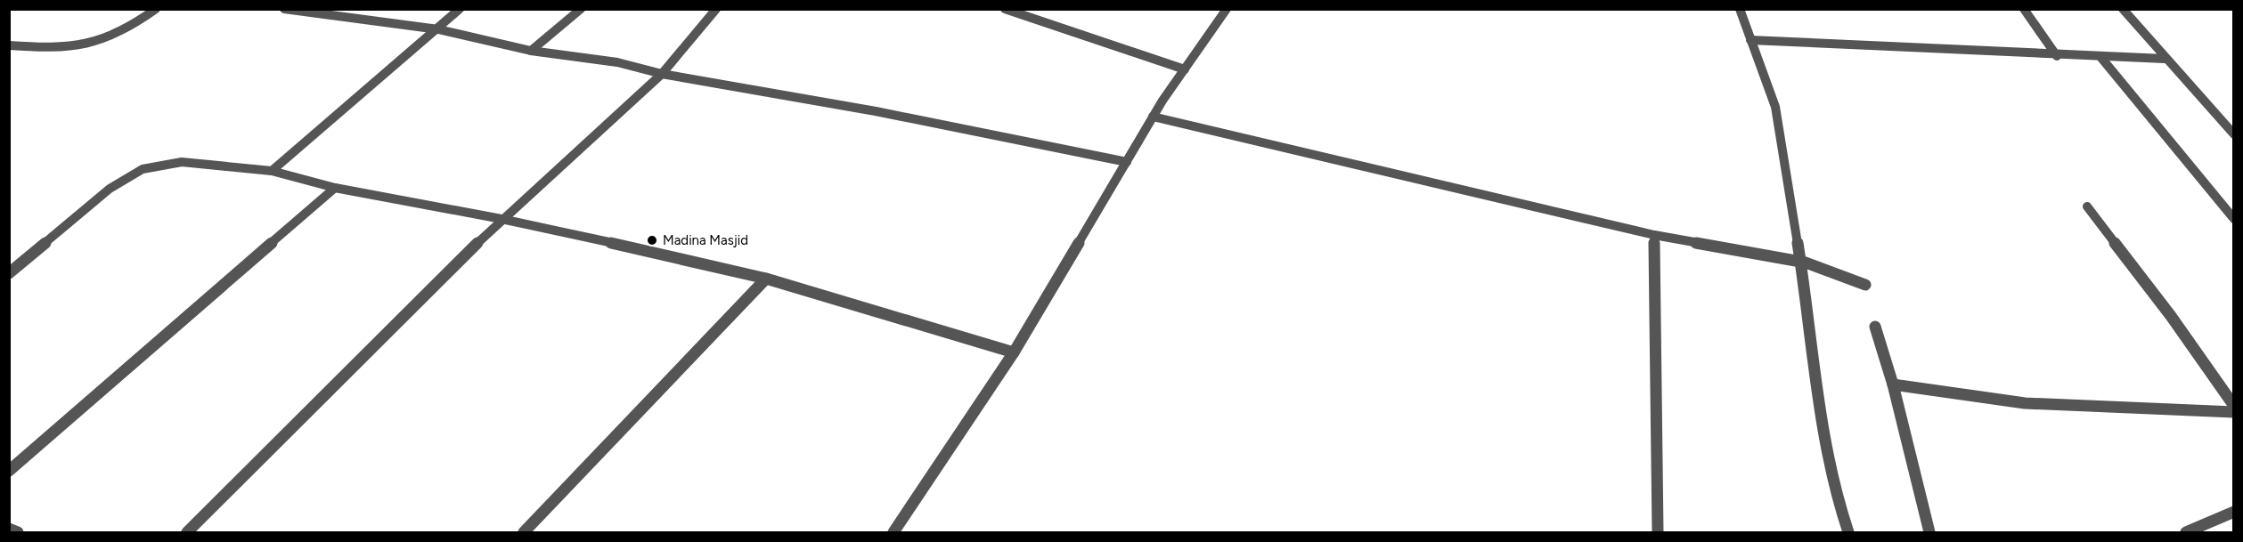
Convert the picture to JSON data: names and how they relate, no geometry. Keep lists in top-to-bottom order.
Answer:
{
  "places": ["Madina Masjid"]
}
